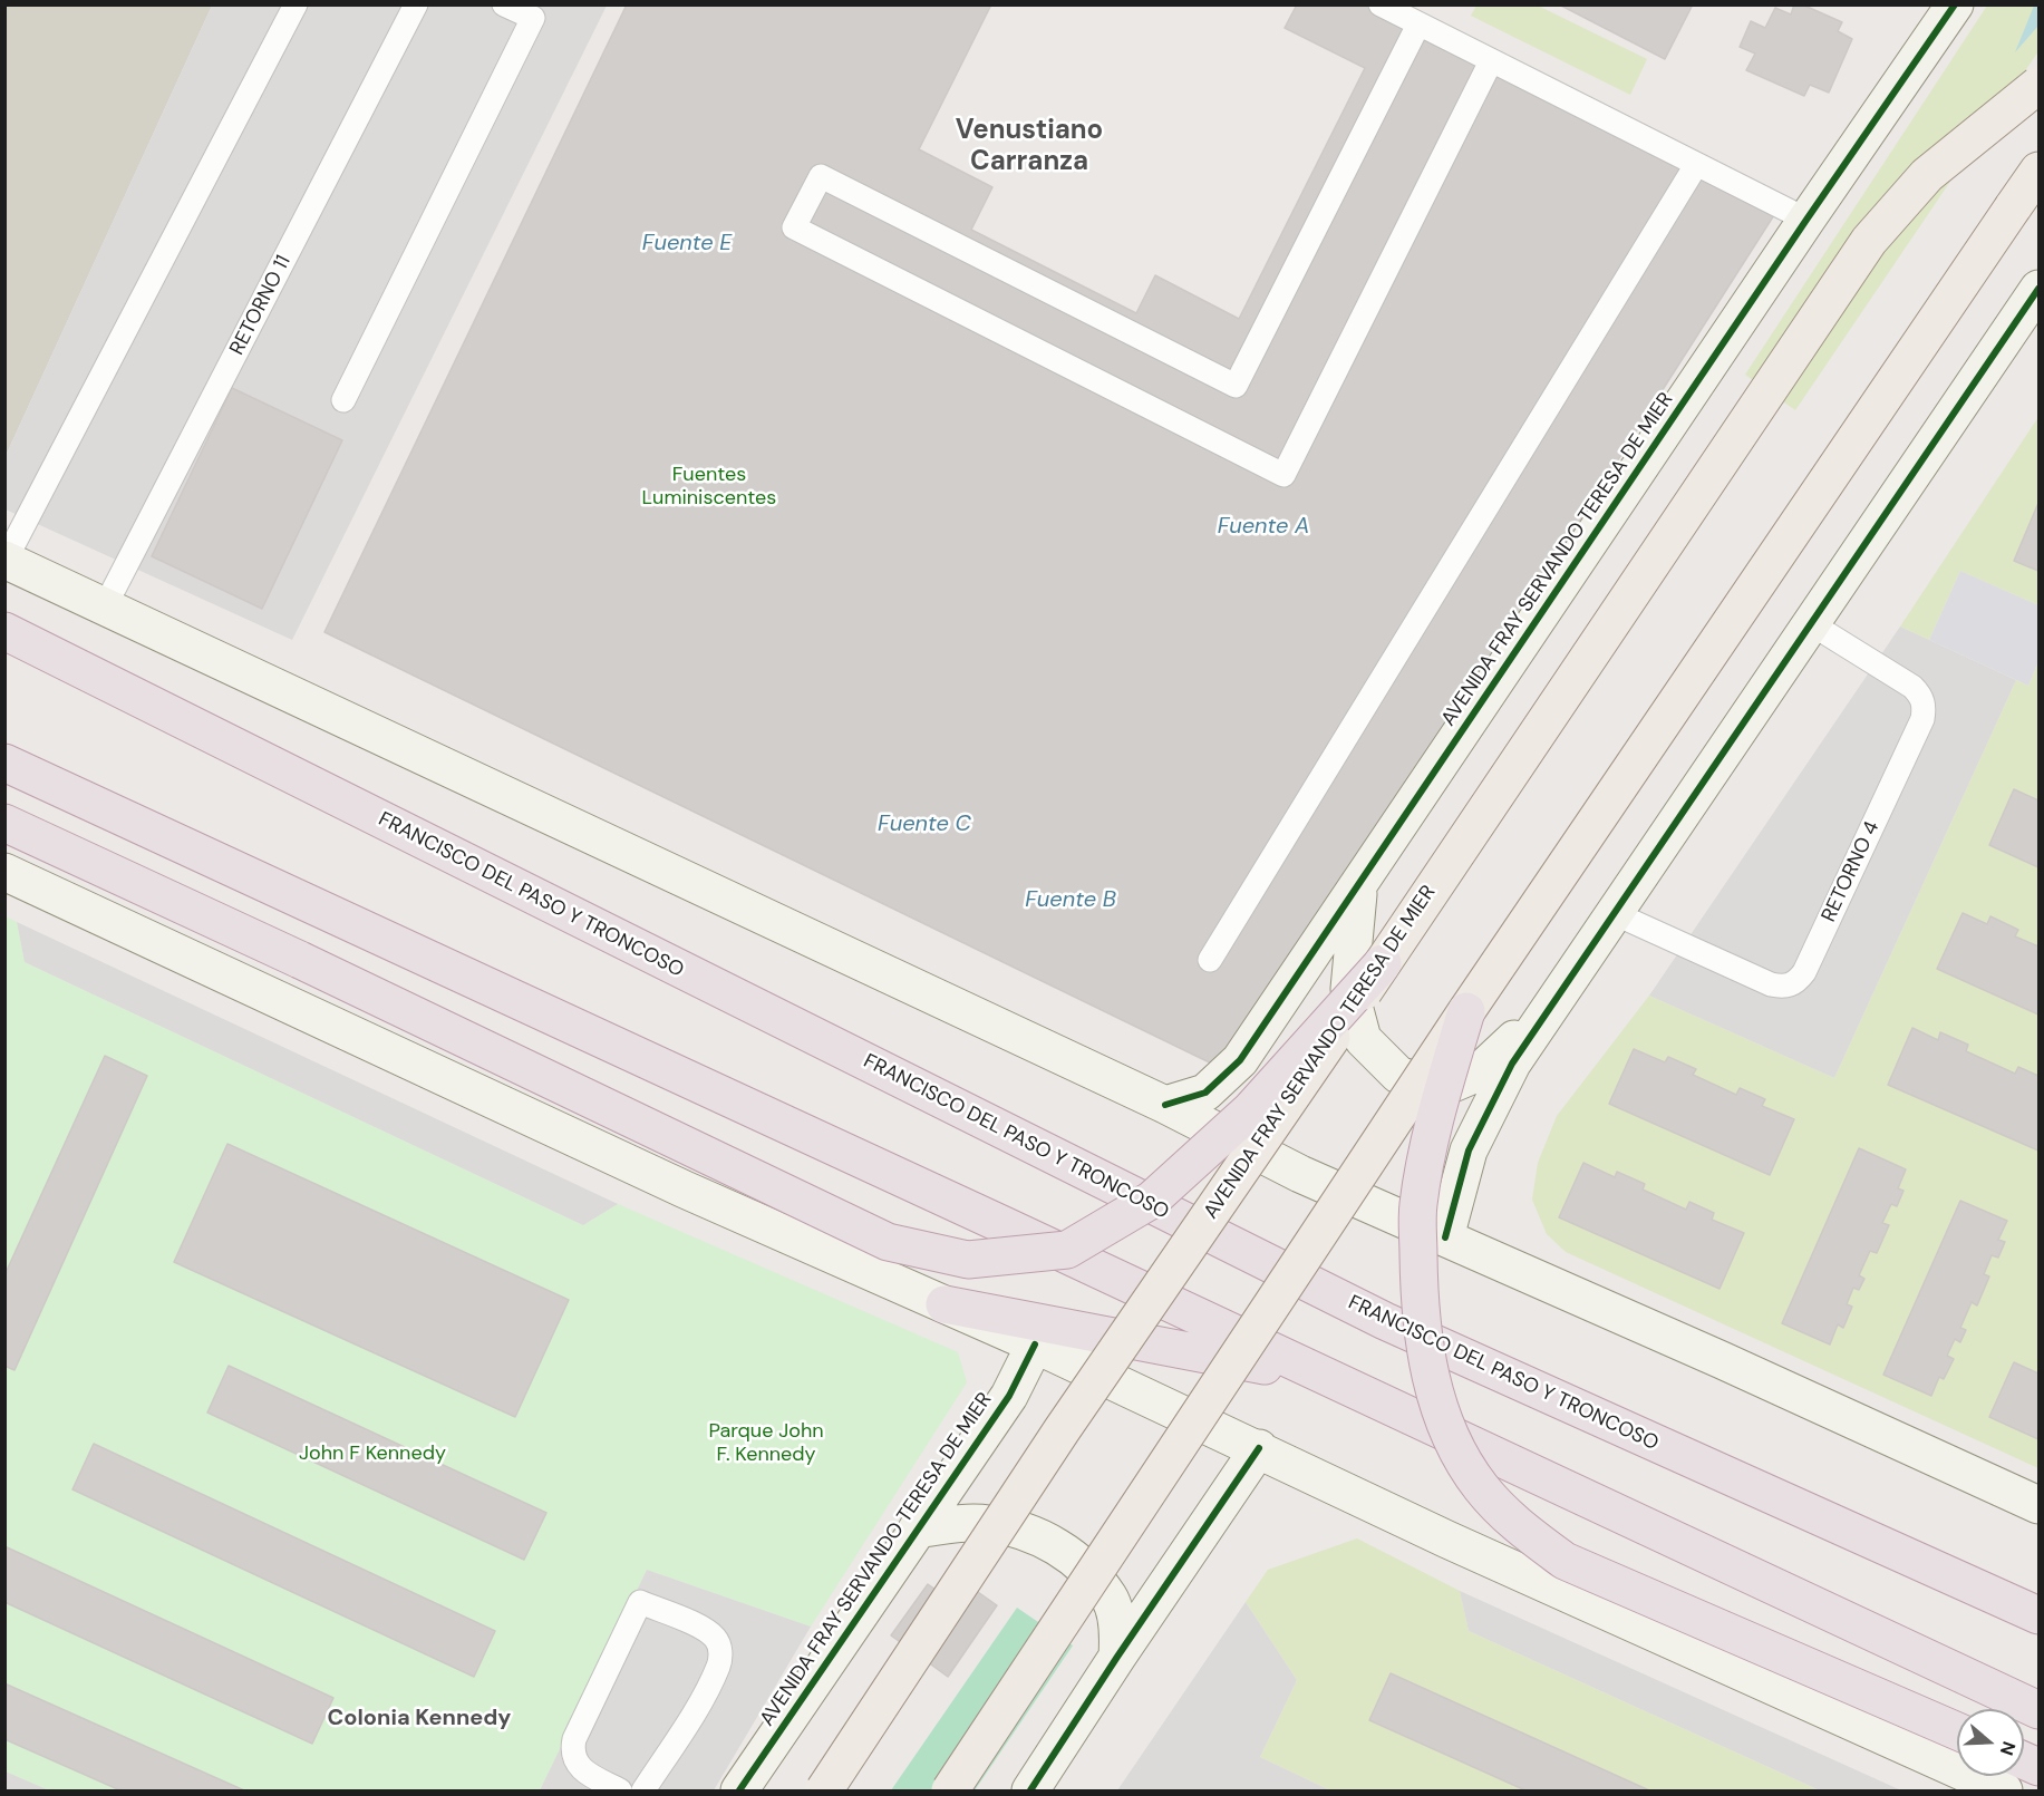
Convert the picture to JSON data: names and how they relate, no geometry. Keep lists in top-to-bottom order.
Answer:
{
  "streets": {
    "highway": ["FRANCISCO DEL PASO Y TRONCOSO"],
    "main road": ["AVENIDA FRAY SERVANDO TERESA DE MIER"],
    "lane": ["RETORNO 11", "RETORNO 4"]
  },
  "districts": ["Venustiano Carranza", "Colonia Kennedy"],
  "water": [
    "Fuente E",
    "Fuente A",
    "Fuente C",
    "Fuente B"
  ],
  "parks": ["Fuentes Luminiscentes", "Parque John F. Kennedy", "John F Kennedy"],
  "north": "right"
}
